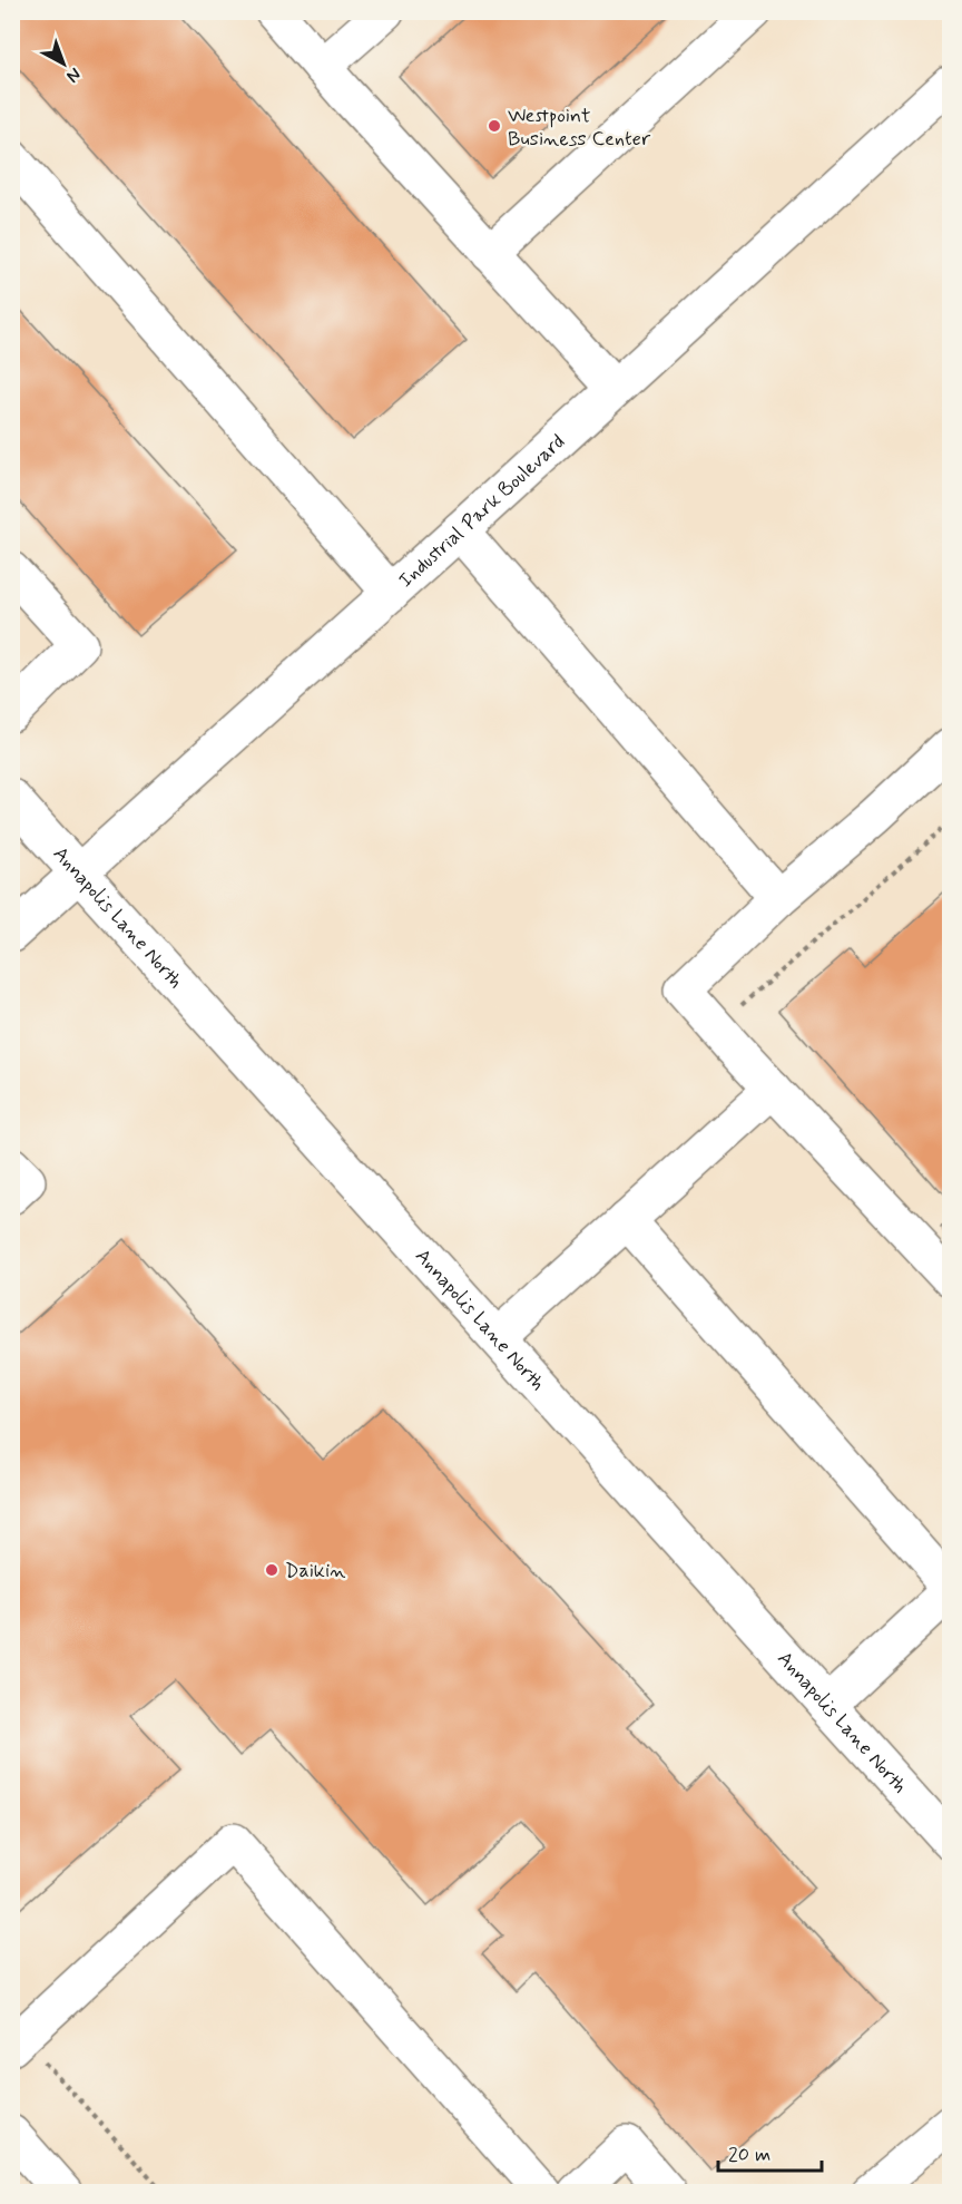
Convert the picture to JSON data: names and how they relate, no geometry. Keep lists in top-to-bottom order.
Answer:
{
  "streets": {
    "street": ["Industrial Park Boulevard", "Annapolis Lane North"]
  },
  "crossings": [
    ["Industrial Park Boulevard", "Annapolis Lane North"]
  ],
  "places": ["Westpoint Business Center", "Daikin"],
  "scale_bar": "20 m",
  "north": "bottom right"
}
